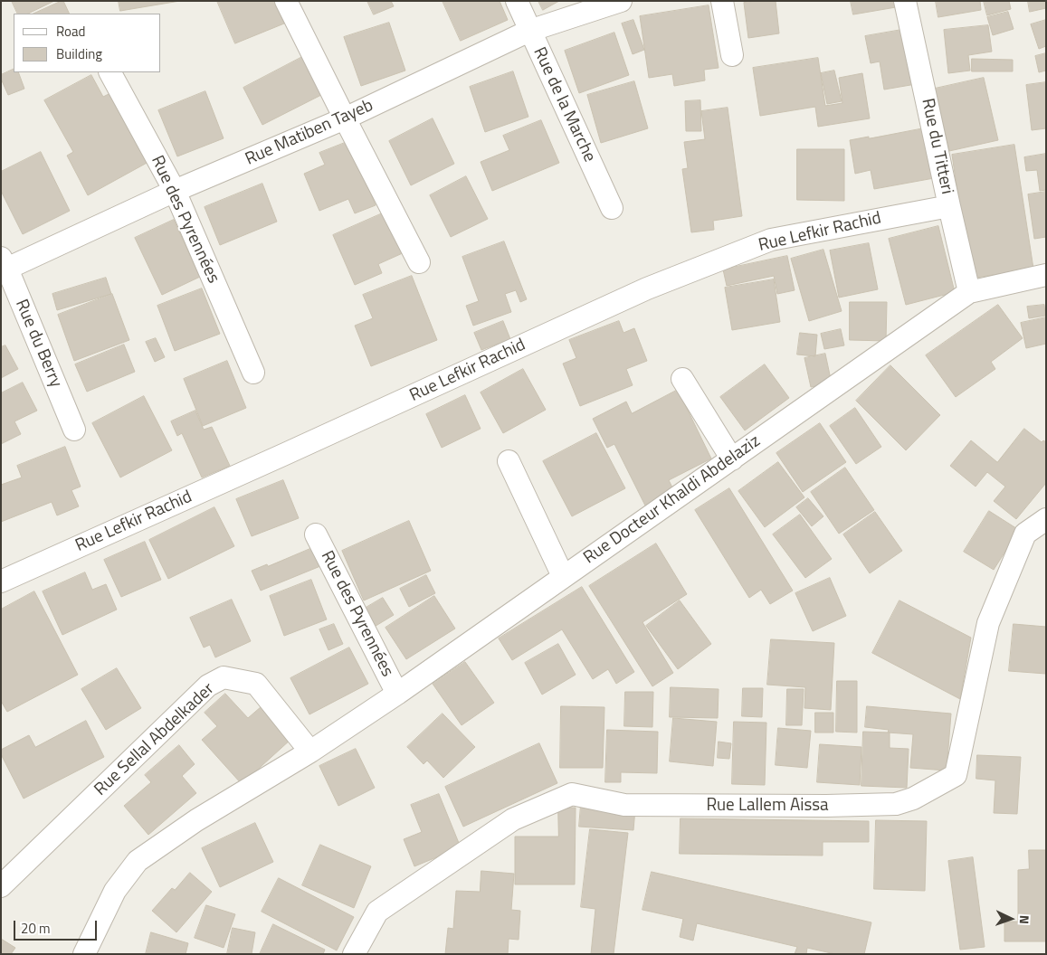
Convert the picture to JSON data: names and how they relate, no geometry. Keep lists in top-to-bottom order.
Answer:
{
  "streets": {
    "street": [
      "Rue de la Marche",
      "Rue Matiben Tayeb",
      "Rue du Titteri",
      "Rue des Pyrennées",
      "Rue Lefkir Rachid",
      "Rue du Berry",
      "Rue Docteur Khaldi Abdelaziz",
      "Rue Sellal Abdelkader",
      "Rue Lallem Aissa"
    ]
  },
  "crossings": [
    ["Rue de la Marche", "Rue Matiben Tayeb"],
    ["Rue Matiben Tayeb", "Rue des Pyrennées"],
    ["Rue Matiben Tayeb", "Rue du Berry"],
    ["Rue du Titteri", "Rue Lefkir Rachid"],
    ["Rue du Titteri", "Rue Docteur Khaldi Abdelaziz"],
    ["Rue des Pyrennées", "Rue Docteur Khaldi Abdelaziz"],
    ["Rue Docteur Khaldi Abdelaziz", "Rue Sellal Abdelkader"]
  ],
  "legend": ["Road", "Building"],
  "scale_bar": "20 m",
  "north": "right"
}
